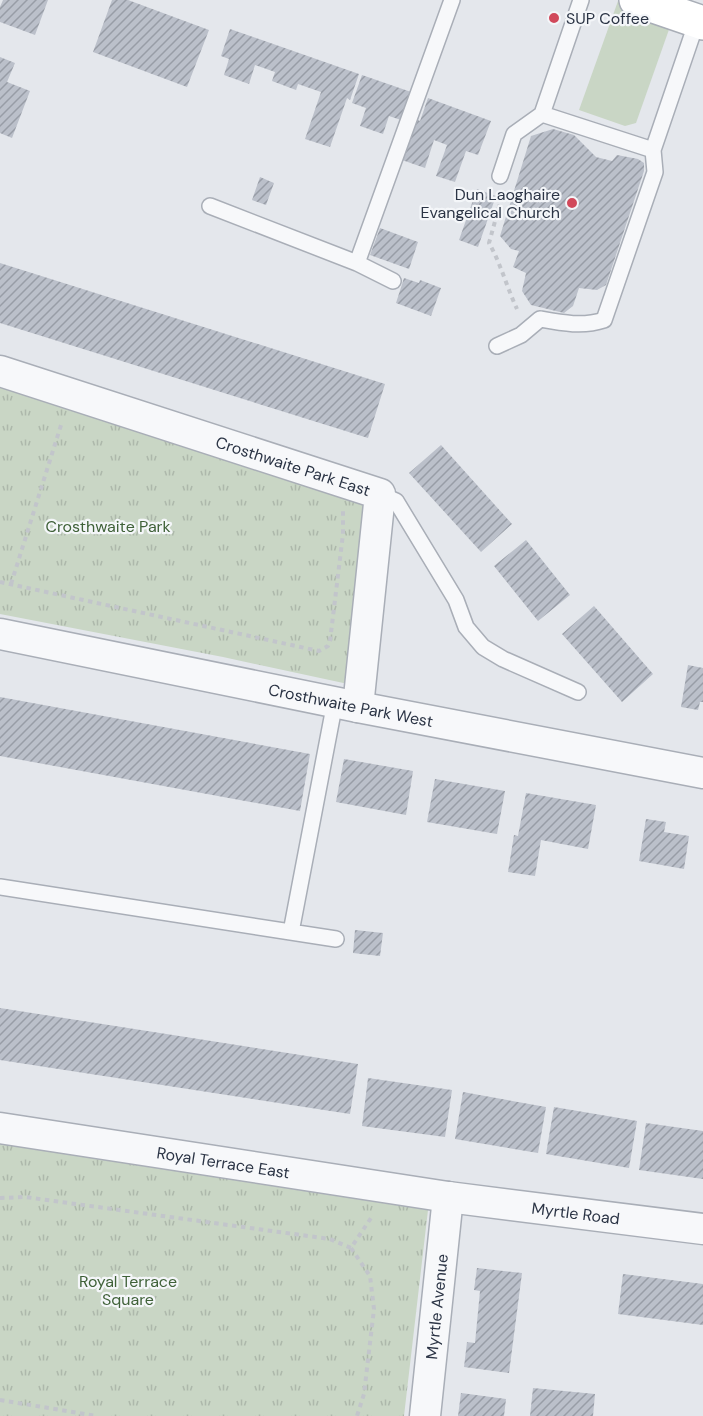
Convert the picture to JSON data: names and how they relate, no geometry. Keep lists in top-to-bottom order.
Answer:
{
  "streets": {
    "street": [
      "Crosthwaite Park East",
      "Crosthwaite Park West",
      "Royal Terrace East",
      "Myrtle Road",
      "Myrtle Avenue"
    ]
  },
  "crossings": [
    ["Crosthwaite Park East", "Crosthwaite Park West"],
    ["Royal Terrace East", "Myrtle Road"],
    ["Royal Terrace East", "Myrtle Avenue"],
    ["Myrtle Road", "Myrtle Avenue"]
  ],
  "parks": ["Crosthwaite Park", "Royal Terrace Square"],
  "places": ["SUP Coffee", "Dun Laoghaire Evangelical Church"]
}
